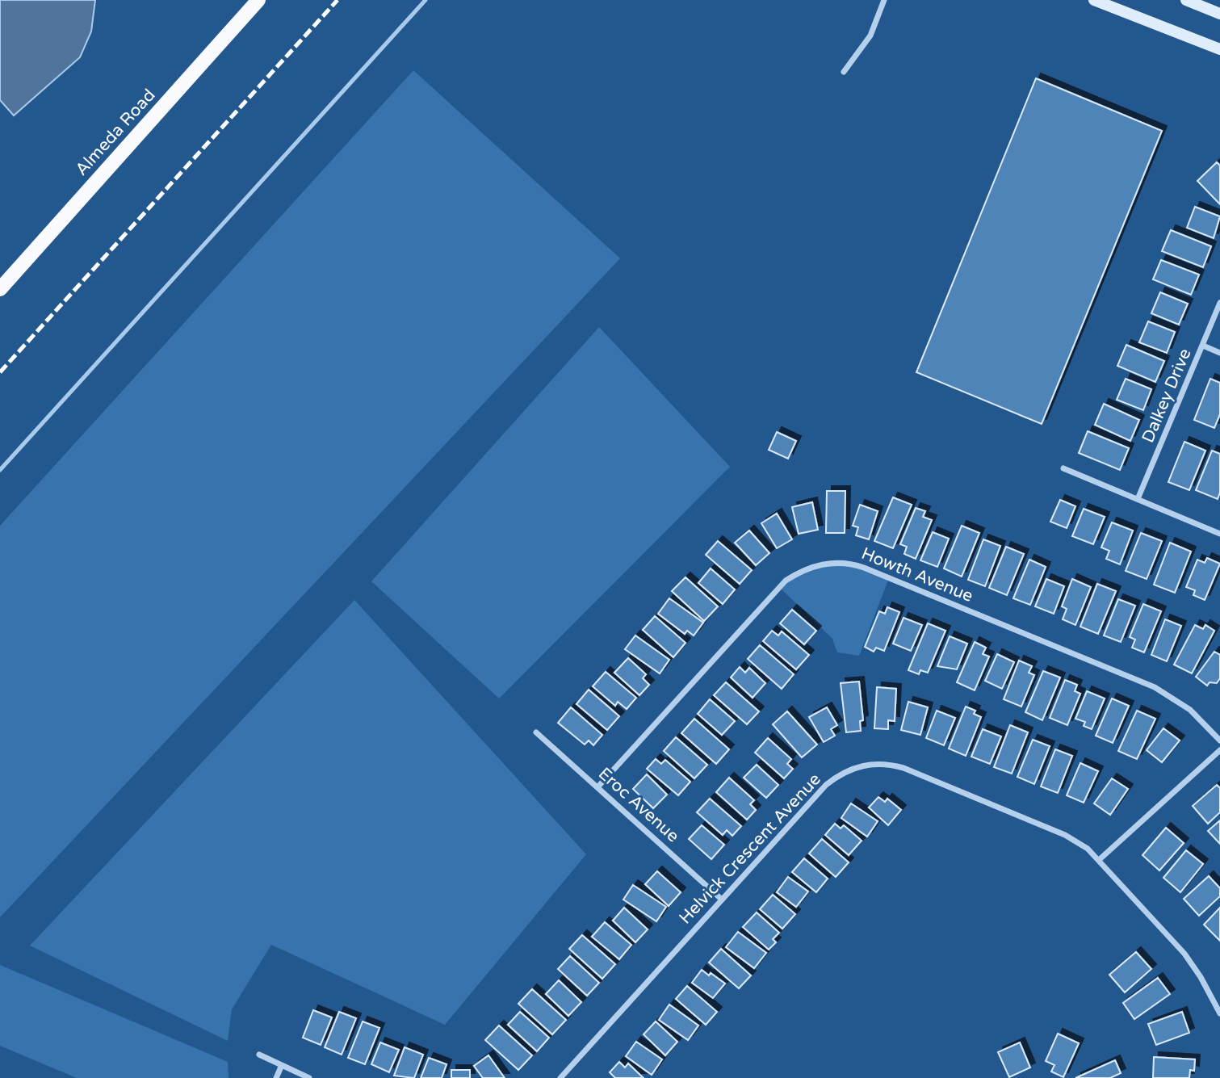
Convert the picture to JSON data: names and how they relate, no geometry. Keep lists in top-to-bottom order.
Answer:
{
  "streets": {
    "main road": ["Almeda Road"],
    "street": [
      "Dalkey Drive",
      "Howth Avenue",
      "Eroc Avenue",
      "Helvick Crescent Avenue"
    ]
  },
  "crossings": [
    ["Howth Avenue", "Eroc Avenue"],
    ["Eroc Avenue", "Helvick Crescent Avenue"]
  ]
}
